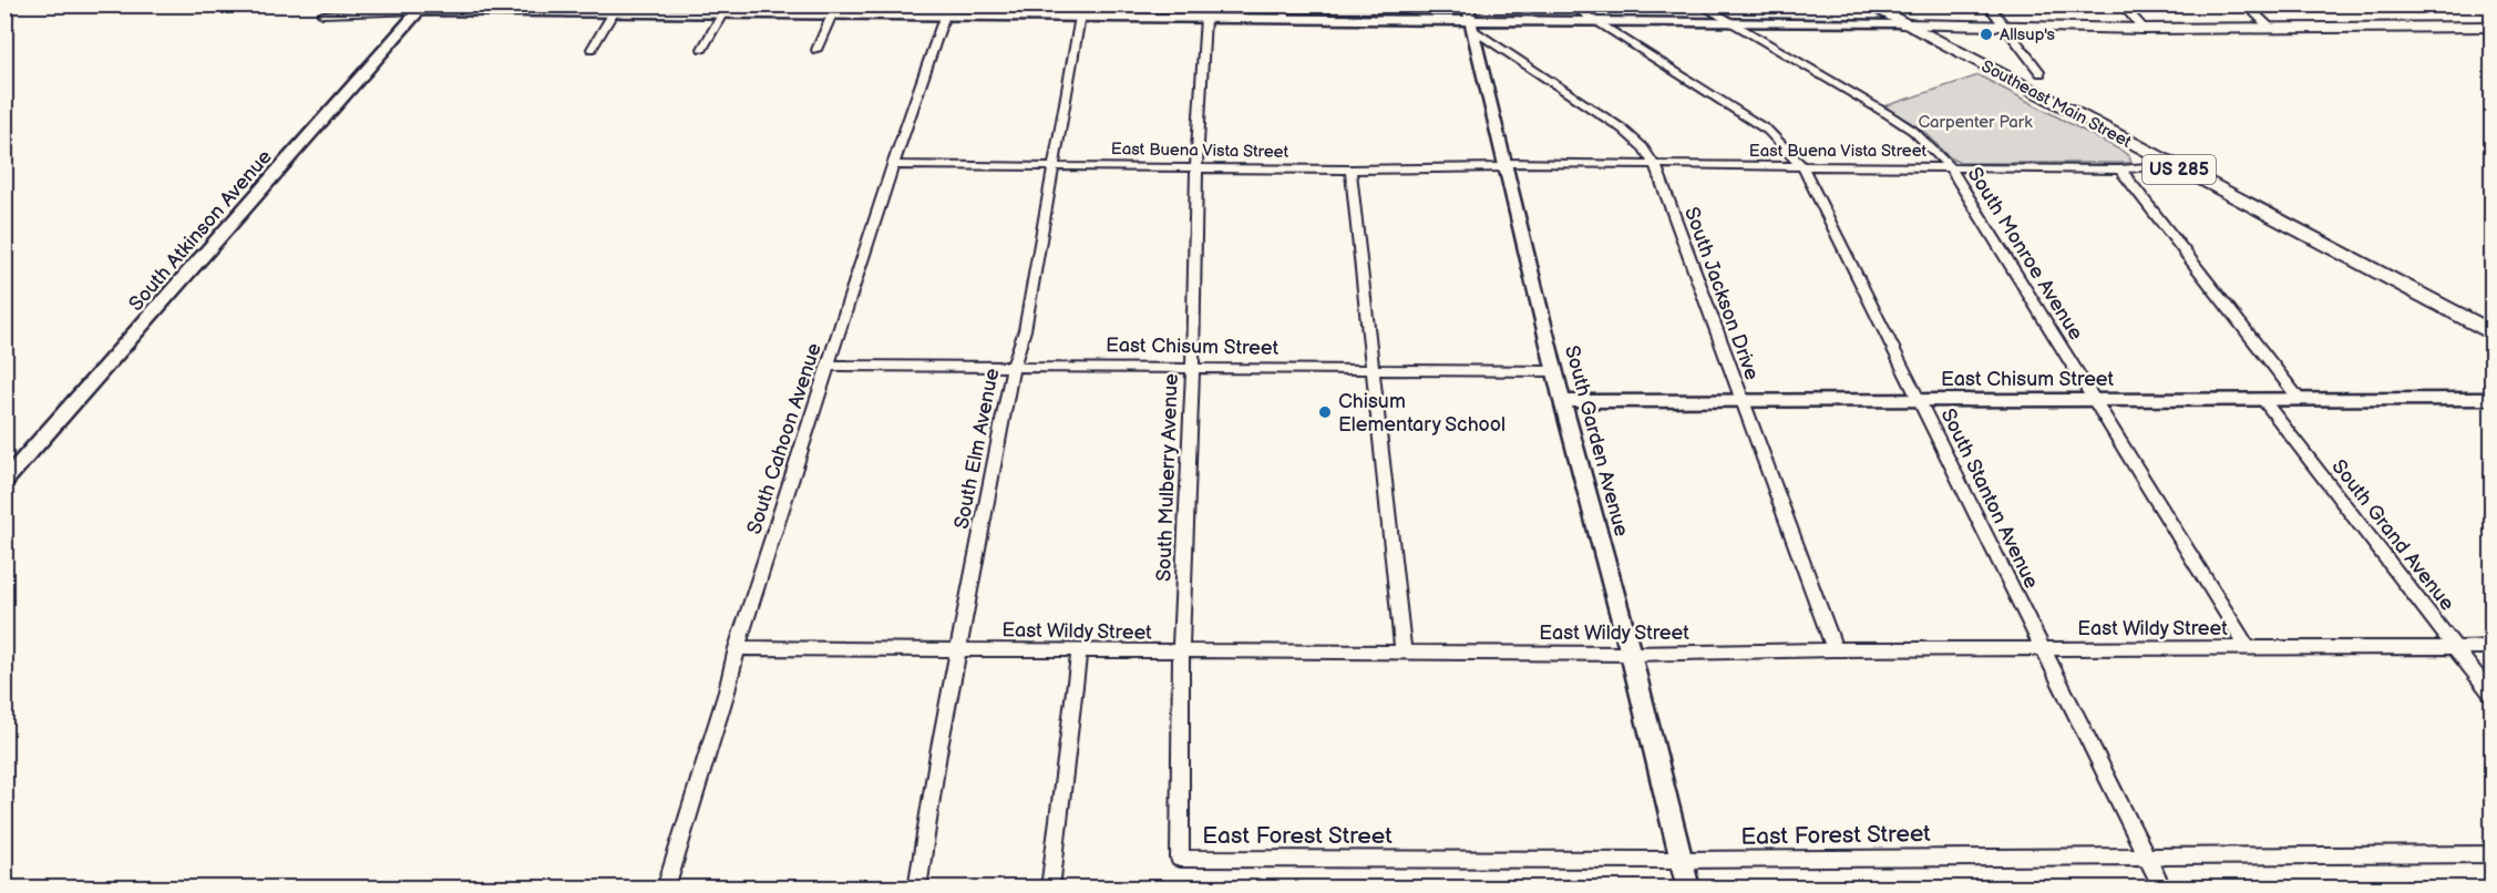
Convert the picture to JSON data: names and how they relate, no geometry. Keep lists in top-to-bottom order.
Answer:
{
  "streets": {
    "main road": ["Southeast Main Street", "US 285"],
    "street": [
      "East Buena Vista Street",
      "South Atkinson Avenue",
      "South Monroe Avenue",
      "South Jackson Drive",
      "East Chisum Street",
      "South Cahoon Avenue",
      "South Garden Avenue",
      "South Elm Avenue",
      "South Mulberry Avenue",
      "South Stanton Avenue",
      "South Grand Avenue",
      "East Wildy Street",
      "East Forest Street"
    ]
  },
  "crossings": [
    ["Southeast Main Street", "East Buena Vista Street"],
    ["East Buena Vista Street", "South Monroe Avenue"],
    ["East Buena Vista Street", "South Jackson Drive"],
    ["East Buena Vista Street", "South Cahoon Avenue"],
    ["East Buena Vista Street", "South Garden Avenue"],
    ["East Buena Vista Street", "South Elm Avenue"],
    ["East Buena Vista Street", "South Mulberry Avenue"],
    ["East Buena Vista Street", "South Stanton Avenue"],
    ["South Monroe Avenue", "East Chisum Street"],
    ["South Monroe Avenue", "East Wildy Street"],
    ["South Jackson Drive", "East Chisum Street"],
    ["South Jackson Drive", "South Garden Avenue"],
    ["South Jackson Drive", "East Wildy Street"],
    ["East Chisum Street", "South Cahoon Avenue"],
    ["East Chisum Street", "South Garden Avenue"],
    ["East Chisum Street", "South Elm Avenue"],
    ["East Chisum Street", "South Mulberry Avenue"],
    ["East Chisum Street", "South Stanton Avenue"],
    ["East Chisum Street", "South Grand Avenue"],
    ["South Cahoon Avenue", "East Wildy Street"],
    ["South Garden Avenue", "East Wildy Street"],
    ["South Garden Avenue", "East Forest Street"],
    ["South Elm Avenue", "East Wildy Street"],
    ["South Mulberry Avenue", "East Wildy Street"],
    ["South Mulberry Avenue", "East Forest Street"],
    ["South Stanton Avenue", "East Wildy Street"],
    ["South Stanton Avenue", "East Forest Street"],
    ["South Grand Avenue", "East Wildy Street"]
  ],
  "parks": ["Carpenter Park"],
  "places": ["Allsup's", "Chisum Elementary School"]
}
